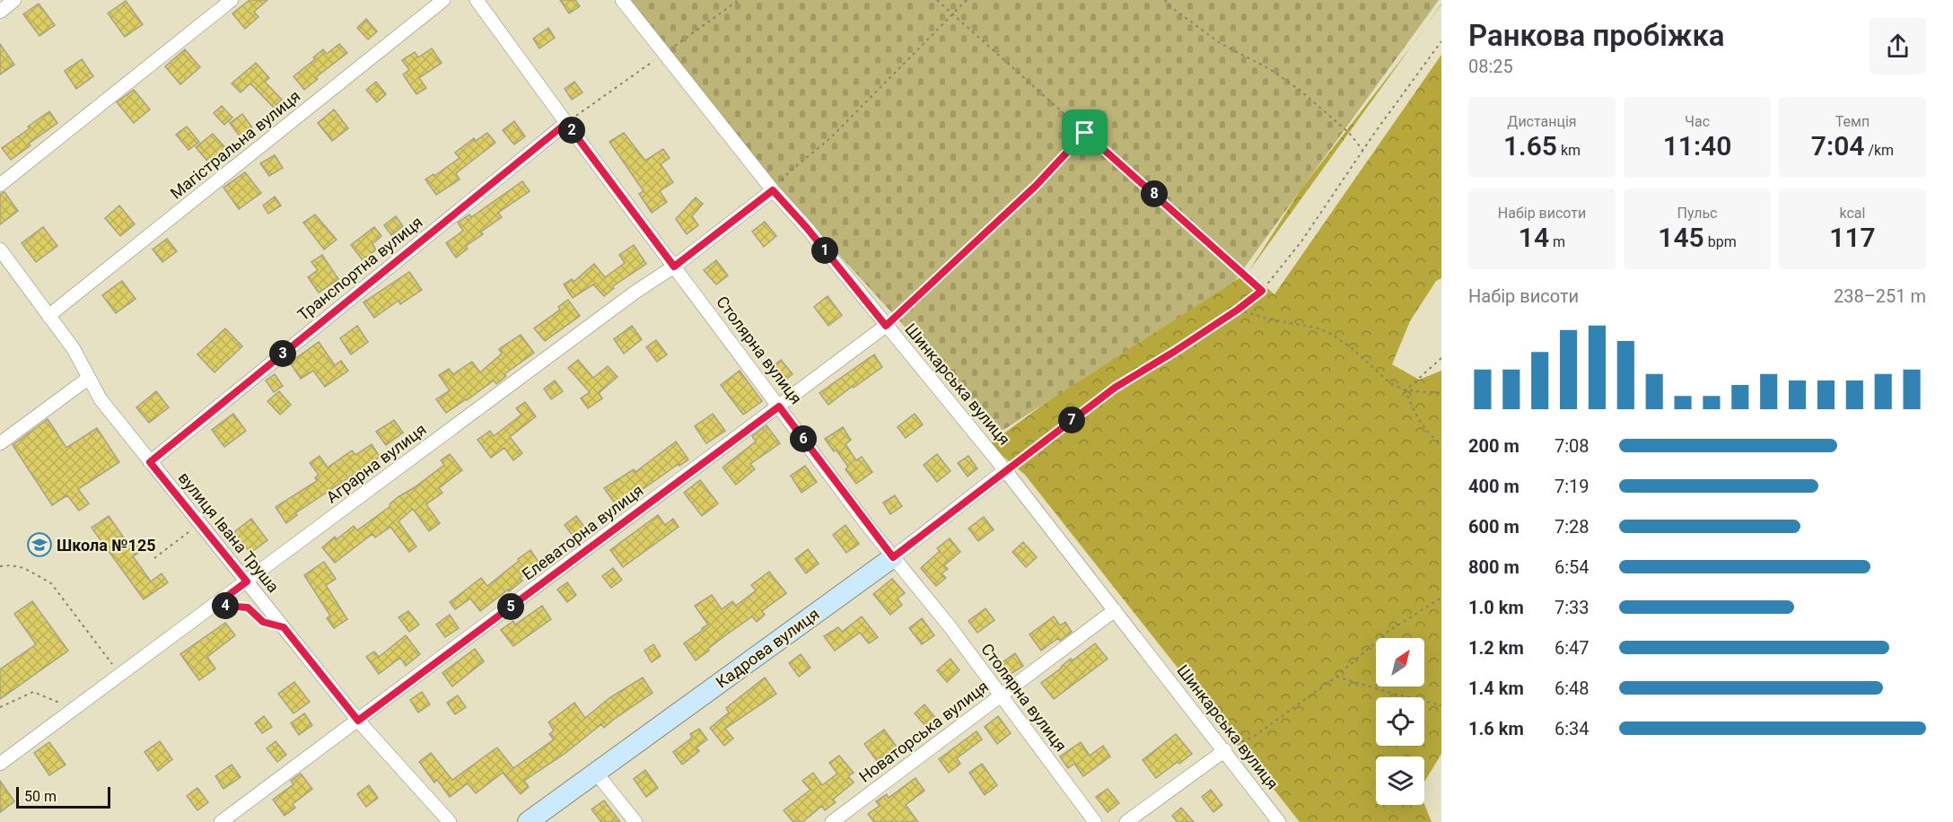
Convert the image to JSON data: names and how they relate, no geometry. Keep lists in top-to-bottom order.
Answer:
{
  "streets": {
    "street": [
      "Магістральна вулиця",
      "Транспортна вулиця",
      "Столярна вулиця",
      "Шинкарська вулиця",
      "Аграрна вулиця",
      "вулиця Івана Труша",
      "Елеваторна вулиця",
      "Кадрова вулиця",
      "Новаторська вулиця"
    ]
  },
  "crossings": [
    ["Магістральна вулиця", "вулиця Івана Труша"],
    ["Транспортна вулиця", "Столярна вулиця"],
    ["Транспортна вулиця", "вулиця Івана Труша"],
    ["Столярна вулиця", "Аграрна вулиця"],
    ["Столярна вулиця", "Елеваторна вулиця"],
    ["Столярна вулиця", "Кадрова вулиця"],
    ["Столярна вулиця", "Новаторська вулиця"],
    ["Шинкарська вулиця", "Аграрна вулиця"],
    ["Шинкарська вулиця", "Елеваторна вулиця"],
    ["Шинкарська вулиця", "Кадрова вулиця"],
    ["Шинкарська вулиця", "Новаторська вулиця"],
    ["Аграрна вулиця", "вулиця Івана Труша"],
    ["вулиця Івана Труша", "Елеваторна вулиця"]
  ],
  "places": {
    "school or university": ["Школа №125"]
  },
  "scale_bar": "50 m",
  "north": "top right",
  "page": {
    "heading": ["Ранкова пробіжка", "08:25"],
    "stats": [
      ["Дистанція", "1.65 km"],
      ["Час", "11:40"],
      ["Темп", "7:04 /km"],
      ["Набір висоти", "14 m"],
      ["Пульс", "145 bpm"],
      ["kcal", "117"]
    ],
    "pins": [
      "2",
      "8",
      "1",
      "3",
      "7",
      "6",
      "4",
      "5"
    ],
    "chart": ["Набір висоти", "238–251 m"],
    "list": [
      {
        "name": "200 m",
        "note": "7:08"
      },
      {
        "name": "400 m",
        "note": "7:19"
      },
      {
        "name": "600 m",
        "note": "7:28"
      },
      {
        "name": "800 m",
        "note": "6:54"
      },
      {
        "name": "1.0 km",
        "note": "7:33"
      },
      {
        "name": "1.2 km",
        "note": "6:47"
      },
      {
        "name": "1.4 km",
        "note": "6:48"
      },
      {
        "name": "1.6 km",
        "note": "6:34"
      }
    ],
    "scale": "50 m"
  }
}
